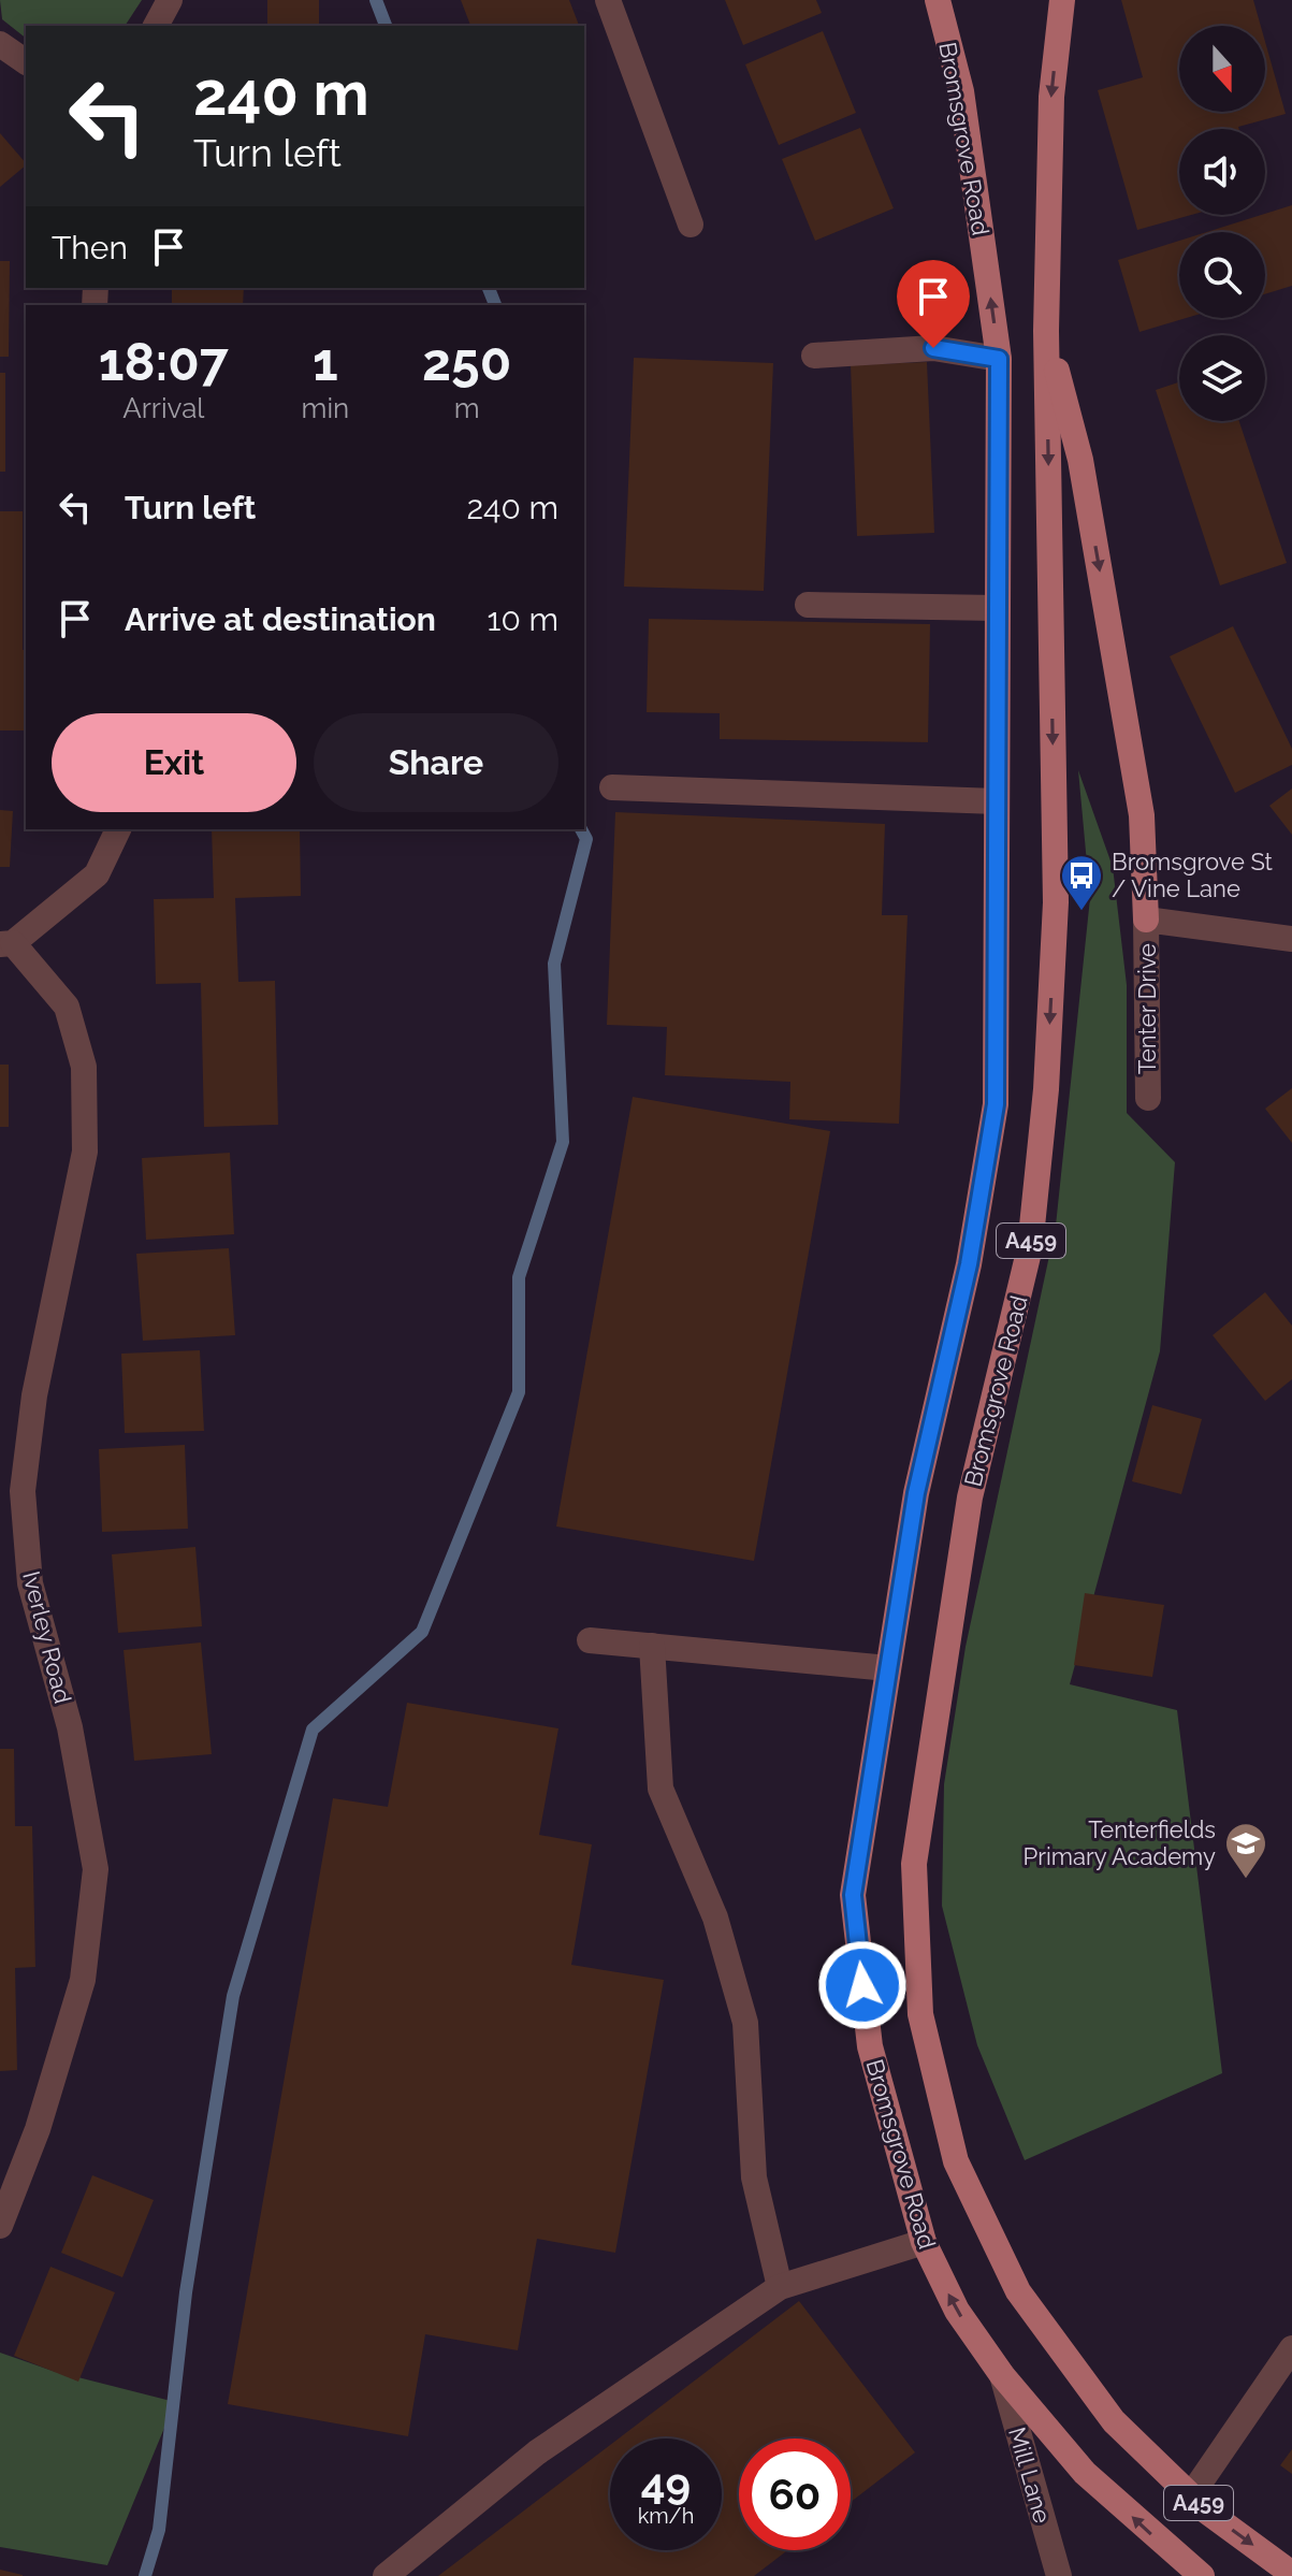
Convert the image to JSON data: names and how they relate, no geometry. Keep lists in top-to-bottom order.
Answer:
{
  "streets": {
    "main road": ["Bromsgrove Road", "A459"],
    "street": ["Tenter Drive", "Iverley Road", "Mill Lane"]
  },
  "crossings": [
    ["Bromsgrove Road", "A459"],
    ["Bromsgrove Road", "Mill Lane"]
  ],
  "places": {
    "bus stop": ["Bromsgrove St / Vine Lane"],
    "school or university": ["Tenterfields Primary Academy"]
  },
  "north": "bottom",
  "page": {
    "turn": ["240 m", "Turn left"],
    "then": "Then",
    "eta": [
      "18:07",
      "Arrival",
      "1",
      "min",
      "250",
      "m"
    ],
    "list": [
      {
        "name": "Turn left",
        "value": "240 m"
      },
      {
        "name": "Arrive at destination",
        "value": "10 m"
      }
    ],
    "buttons": ["Exit", "Share"],
    "speed": "49 km/h",
    "limit": "60"
  }
}
